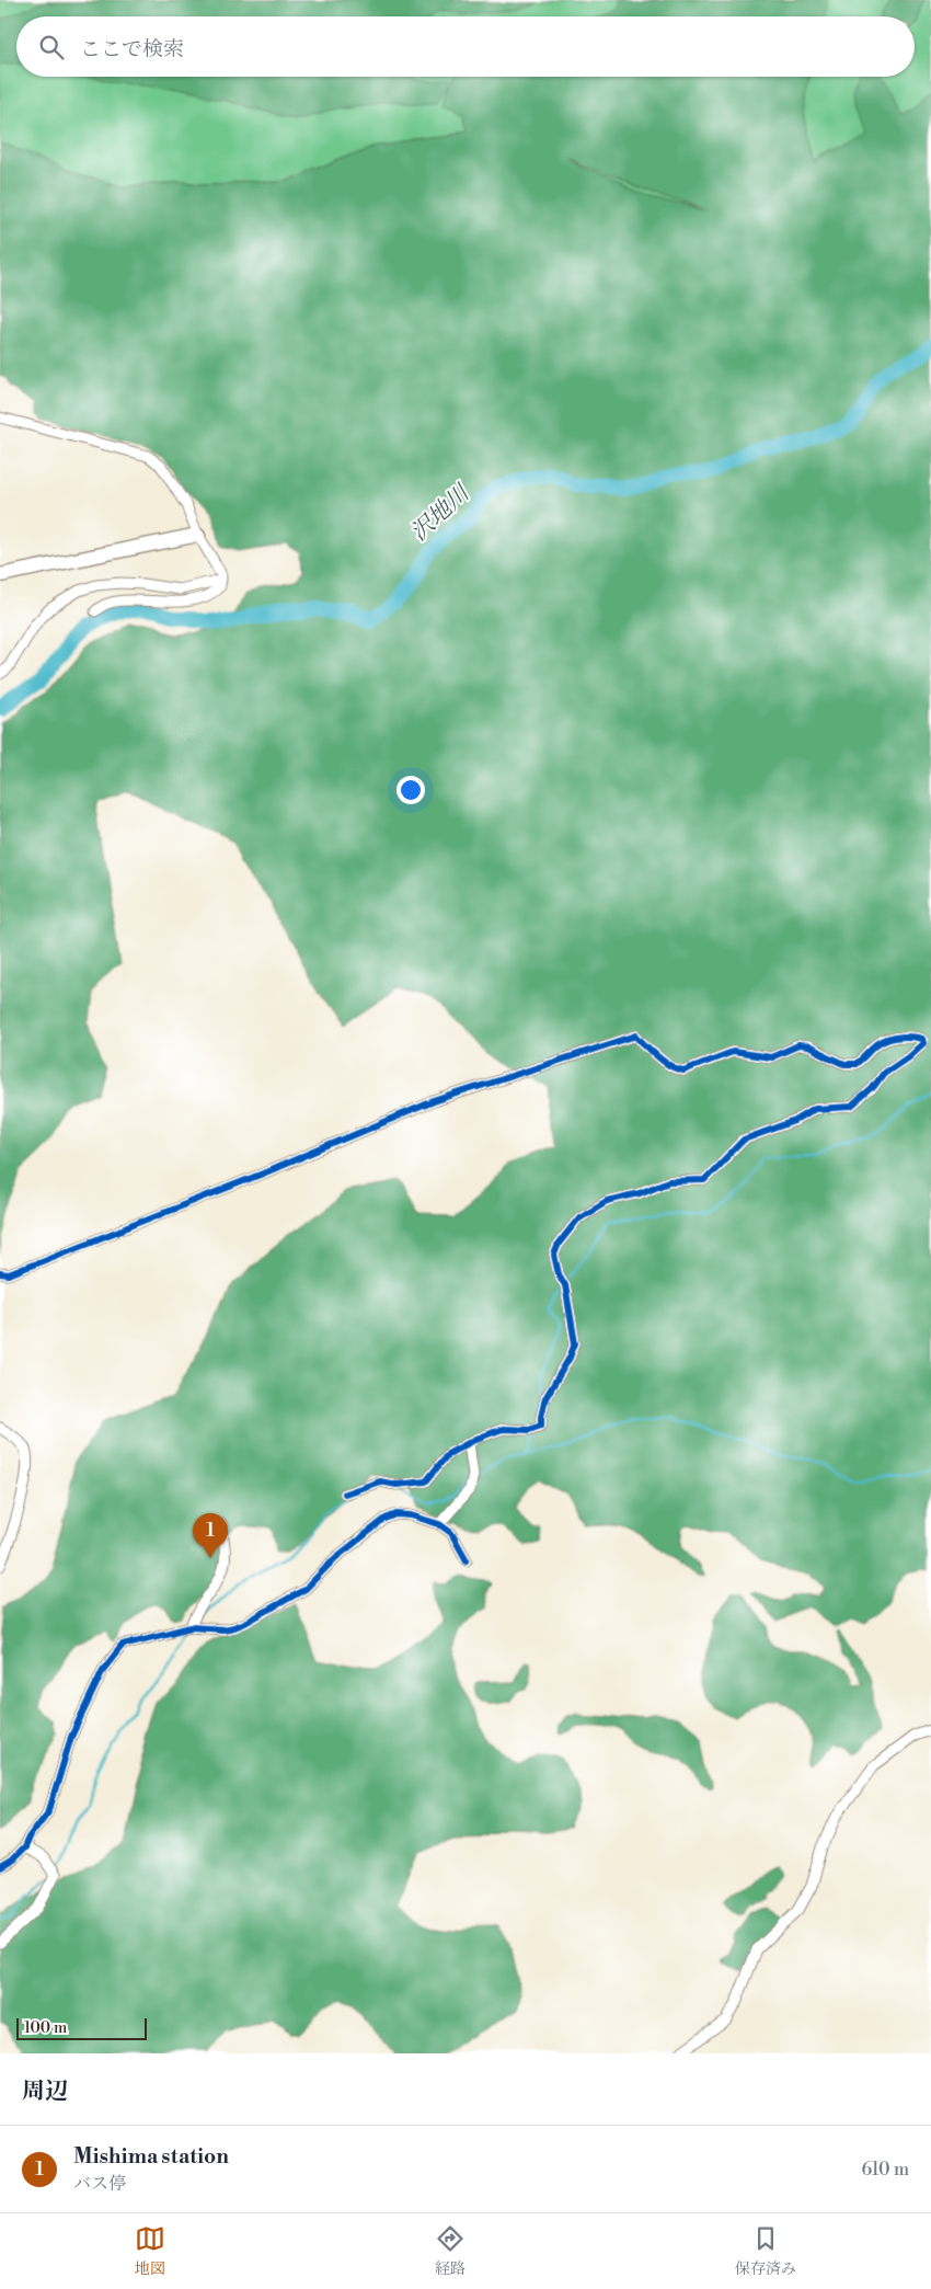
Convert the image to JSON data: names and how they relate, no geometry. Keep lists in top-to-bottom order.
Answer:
{
  "water": ["沢地川"],
  "scale_bar": "100 m",
  "page": {
    "search": "ここで検索",
    "pins": "1",
    "scale": "100 m",
    "heading": "周辺",
    "list": [
      {
        "mark": "1",
        "name": "Mishima station",
        "note": "バス停",
        "value": "610 m"
      }
    ],
    "nav": ["地図", "経路", "保存済み"]
  }
}
